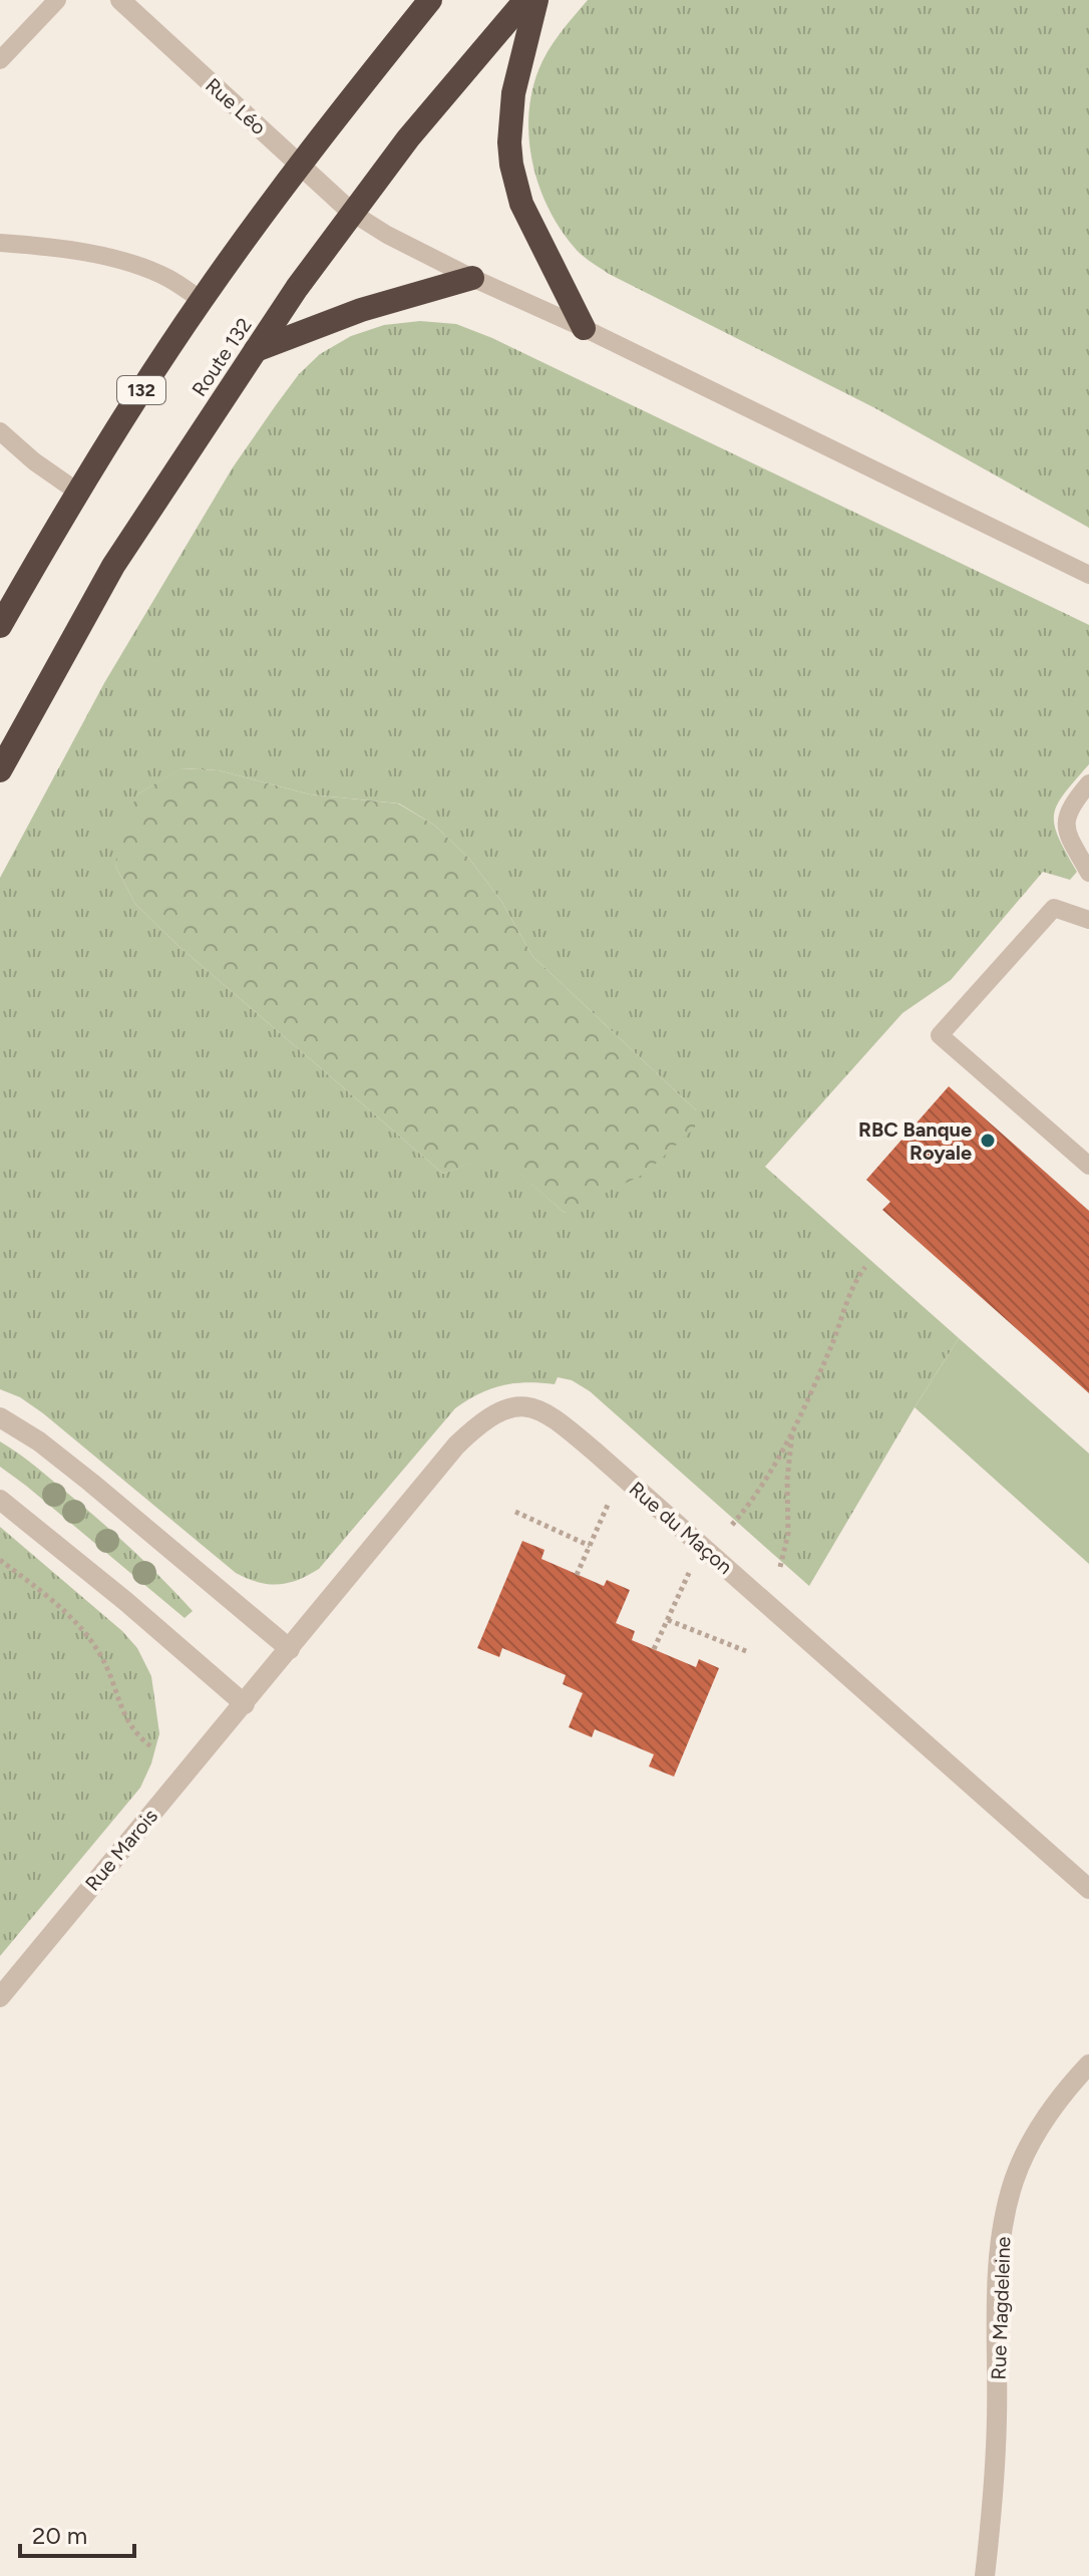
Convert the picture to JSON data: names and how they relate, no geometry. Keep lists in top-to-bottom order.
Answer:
{
  "streets": {
    "highway": ["Route 132", "132"],
    "street": [
      "Rue Léo",
      "Rue du Maçon",
      "Rue Marois",
      "Rue Magdeleine"
    ]
  },
  "crossings": [
    ["Rue Léo", "Route 132"],
    ["Rue Léo", "132"],
    ["Rue du Maçon", "Rue Marois"]
  ],
  "places": ["RBC Banque Royale"],
  "scale_bar": "20 m"
}
